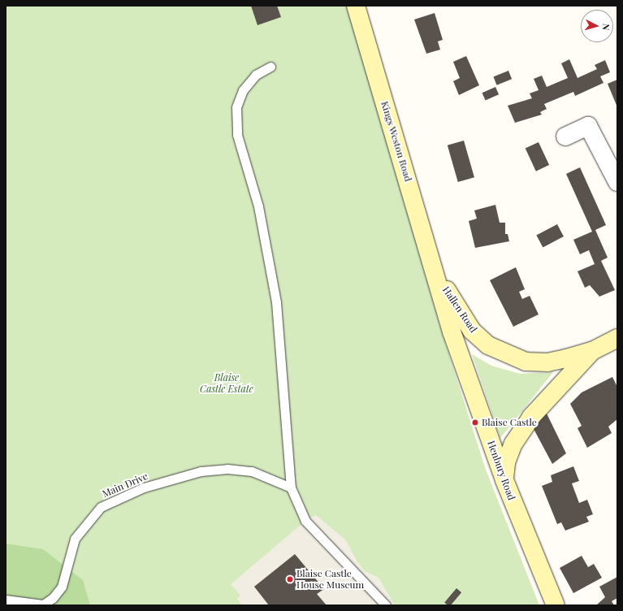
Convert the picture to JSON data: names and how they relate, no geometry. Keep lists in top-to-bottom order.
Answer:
{
  "streets": {
    "main road": ["Kings Weston Road", "Hallen Road", "Henbury Road"],
    "lane": ["Main Drive"]
  },
  "crossings": [
    ["Kings Weston Road", "Hallen Road"],
    ["Kings Weston Road", "Henbury Road"],
    ["Hallen Road", "Henbury Road"]
  ],
  "parks": ["Blaise Castle Estate"],
  "places": ["Blaise Castle", "Blaise Castle House Museum"],
  "north": "right"
}
